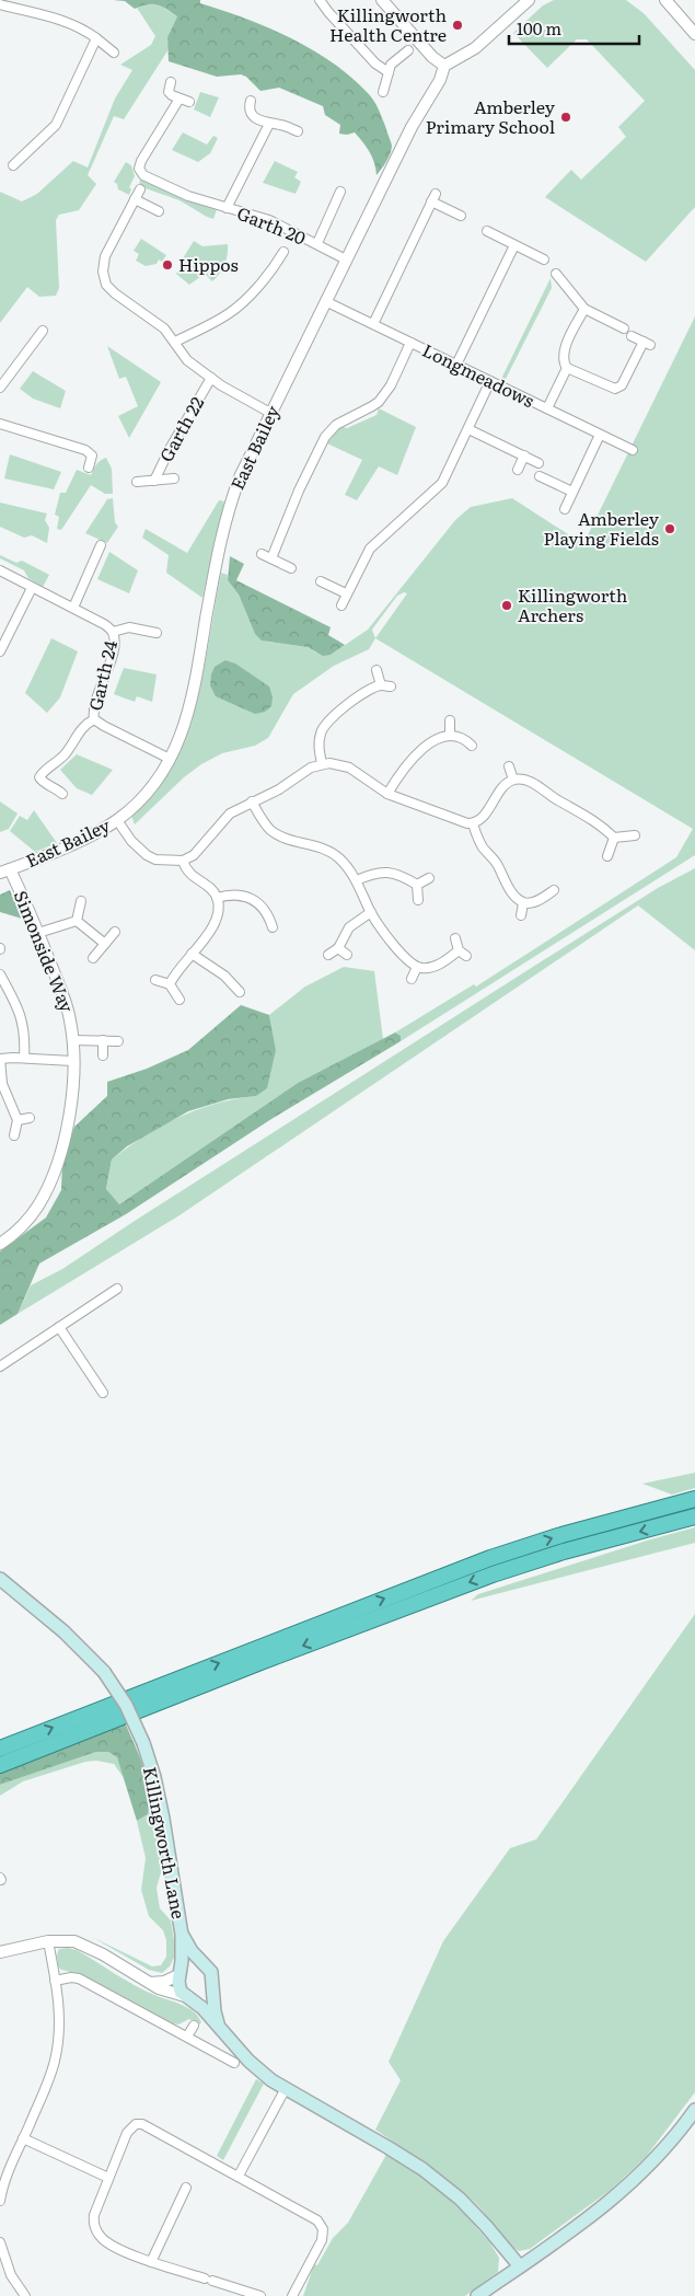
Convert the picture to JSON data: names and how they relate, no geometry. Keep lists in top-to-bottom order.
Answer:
{
  "streets": {
    "main road": ["Killingworth Lane"],
    "street": [
      "Garth 20",
      "Longmeadows",
      "Garth 22",
      "East Bailey",
      "Garth 24",
      "Simonside Way"
    ]
  },
  "crossings": [
    ["Garth 20", "East Bailey"],
    ["Longmeadows", "East Bailey"],
    ["Garth 22", "East Bailey"],
    ["East Bailey", "Garth 24"],
    ["East Bailey", "Simonside Way"]
  ],
  "places": [
    "Killingworth Health Centre",
    "Amberley Primary School",
    "Hippos",
    "Amberley Playing Fields",
    "Killingworth Archers"
  ],
  "scale_bar": "100 m"
}
